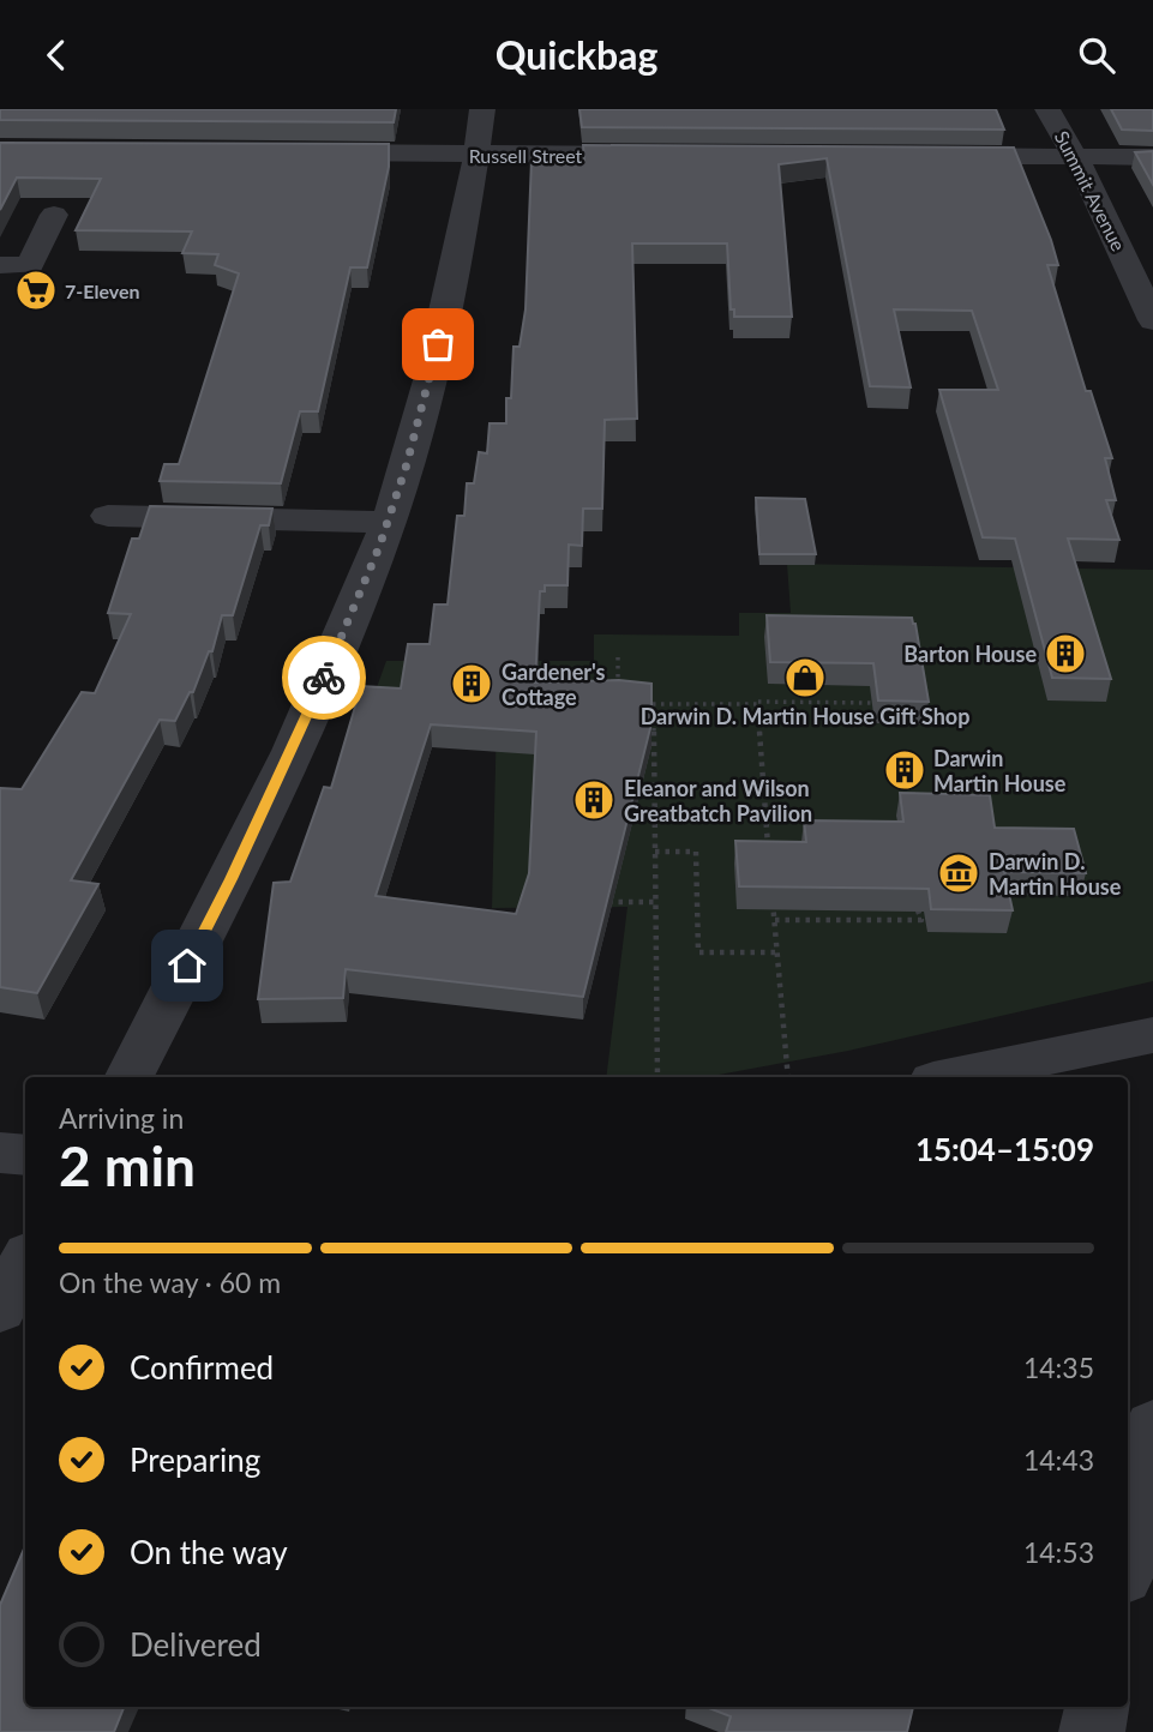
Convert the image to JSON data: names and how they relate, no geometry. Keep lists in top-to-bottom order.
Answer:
{
  "streets": {
    "street": ["Russell Street", "Summit Avenue"]
  },
  "places": {
    "supermarket": ["7-Eleven"],
    "building": [
      "Barton House",
      "Gardener's Cottage",
      "Darwin Martin House",
      "Eleanor and Wilson Greatbatch Pavilion"
    ],
    "shop": ["Darwin D. Martin House Gift Shop"],
    "museum": ["Darwin D. Martin House"]
  },
  "page": {
    "header": "Quickbag",
    "heading": ["2 min", "Arriving in", "15:04–15:09"],
    "bar": "On the way · 60 m",
    "list": [
      ["Confirmed", "14:35"],
      ["Preparing", "14:43"],
      ["On the way", "14:53"],
      "Delivered"
    ]
  }
}
